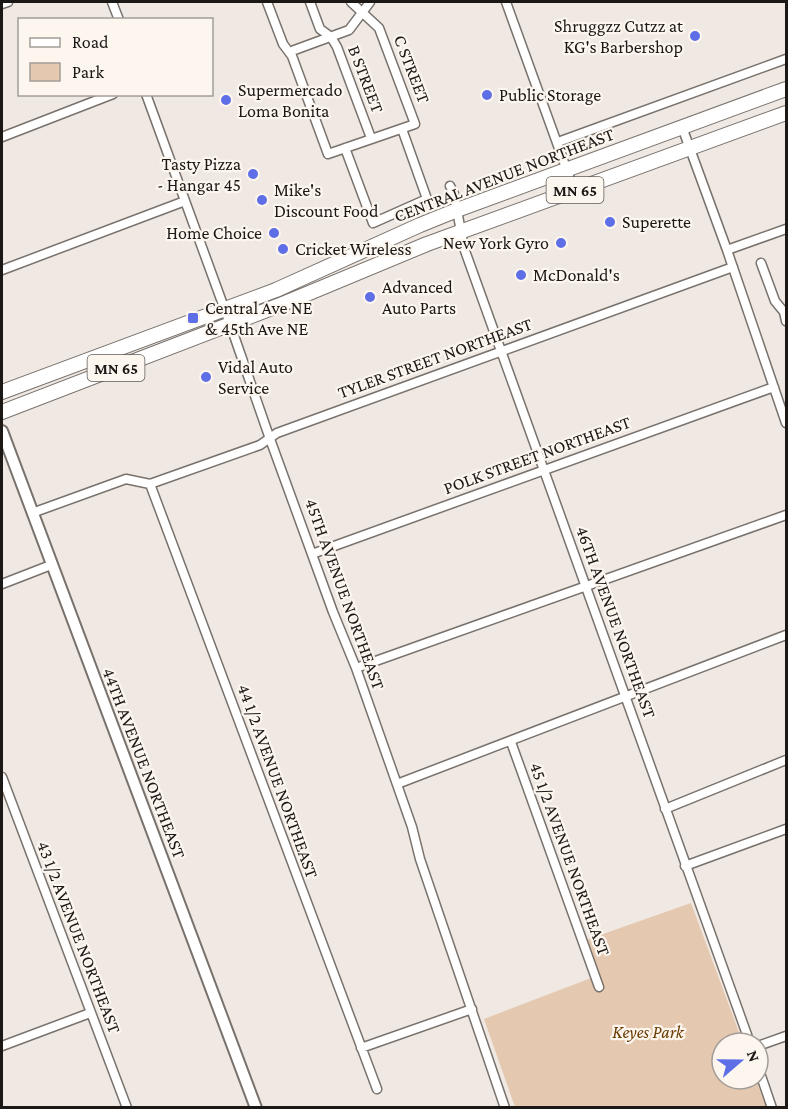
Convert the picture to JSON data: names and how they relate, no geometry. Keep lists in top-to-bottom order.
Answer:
{
  "streets": {
    "main road": ["CENTRAL AVENUE NORTHEAST", "MN 65"],
    "street": [
      "C STREET",
      "B STREET",
      "TYLER STREET NORTHEAST",
      "POLK STREET NORTHEAST",
      "45TH AVENUE NORTHEAST",
      "46TH AVENUE NORTHEAST",
      "44TH AVENUE NORTHEAST",
      "44 1/2 AVENUE NORTHEAST",
      "45 1/2 AVENUE NORTHEAST",
      "43 1/2 AVENUE NORTHEAST"
    ]
  },
  "crossings": [
    ["CENTRAL AVENUE NORTHEAST", "45TH AVENUE NORTHEAST"],
    ["CENTRAL AVENUE NORTHEAST", "46TH AVENUE NORTHEAST"],
    ["TYLER STREET NORTHEAST", "45TH AVENUE NORTHEAST"],
    ["TYLER STREET NORTHEAST", "46TH AVENUE NORTHEAST"],
    ["TYLER STREET NORTHEAST", "44 1/2 AVENUE NORTHEAST"],
    ["POLK STREET NORTHEAST", "45TH AVENUE NORTHEAST"],
    ["POLK STREET NORTHEAST", "46TH AVENUE NORTHEAST"]
  ],
  "parks": ["Keyes Park"],
  "places": {
    "other": [
      "Shruggzz Cutzz at KG's Barbershop",
      "Public Storage",
      "Supermercado Loma Bonita",
      "Tasty Pizza - Hangar 45",
      "Mike's Discount Food",
      "Superette",
      "Home Choice",
      "New York Gyro",
      "Cricket Wireless",
      "McDonald's",
      "Advanced Auto Parts",
      "Vidal Auto Service"
    ],
    "transit": ["Central Ave NE & 45th Ave NE"]
  },
  "legend": ["Road", "Park"],
  "north": "right"
}
